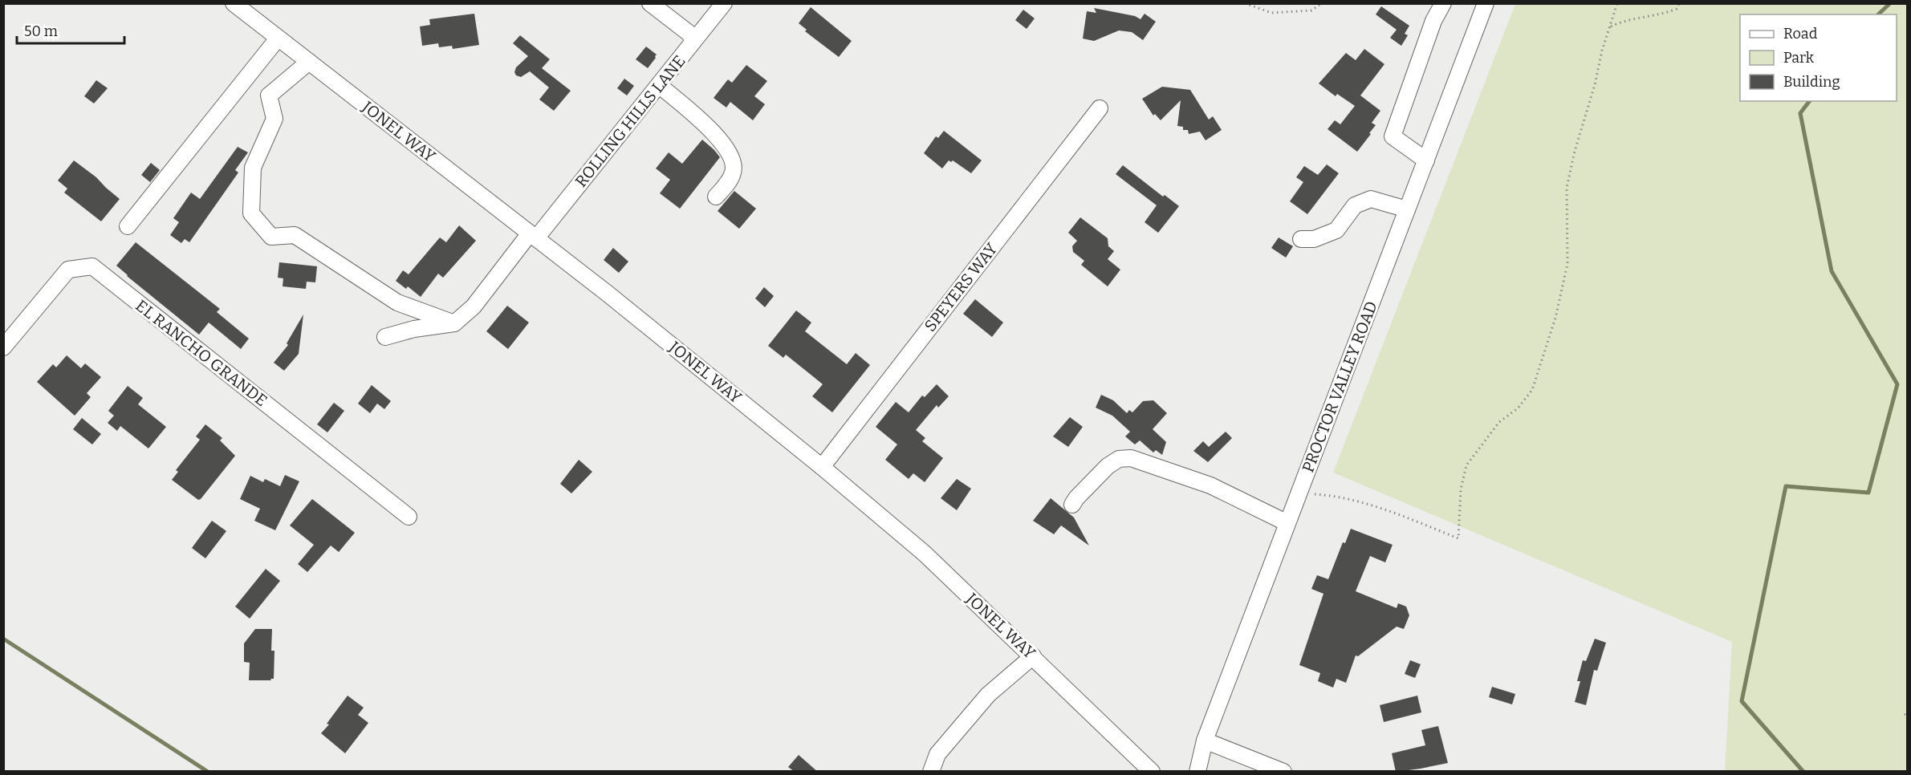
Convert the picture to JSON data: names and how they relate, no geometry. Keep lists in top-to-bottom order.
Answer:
{
  "streets": {
    "street": [
      "ROLLING HILLS LANE",
      "JONEL WAY",
      "SPEYERS WAY",
      "EL RANCHO GRANDE",
      "PROCTOR VALLEY ROAD"
    ]
  },
  "crossings": [
    ["ROLLING HILLS LANE", "JONEL WAY"],
    ["JONEL WAY", "SPEYERS WAY"]
  ],
  "legend": ["Road", "Park", "Building"],
  "scale_bar": "50 m"
}
